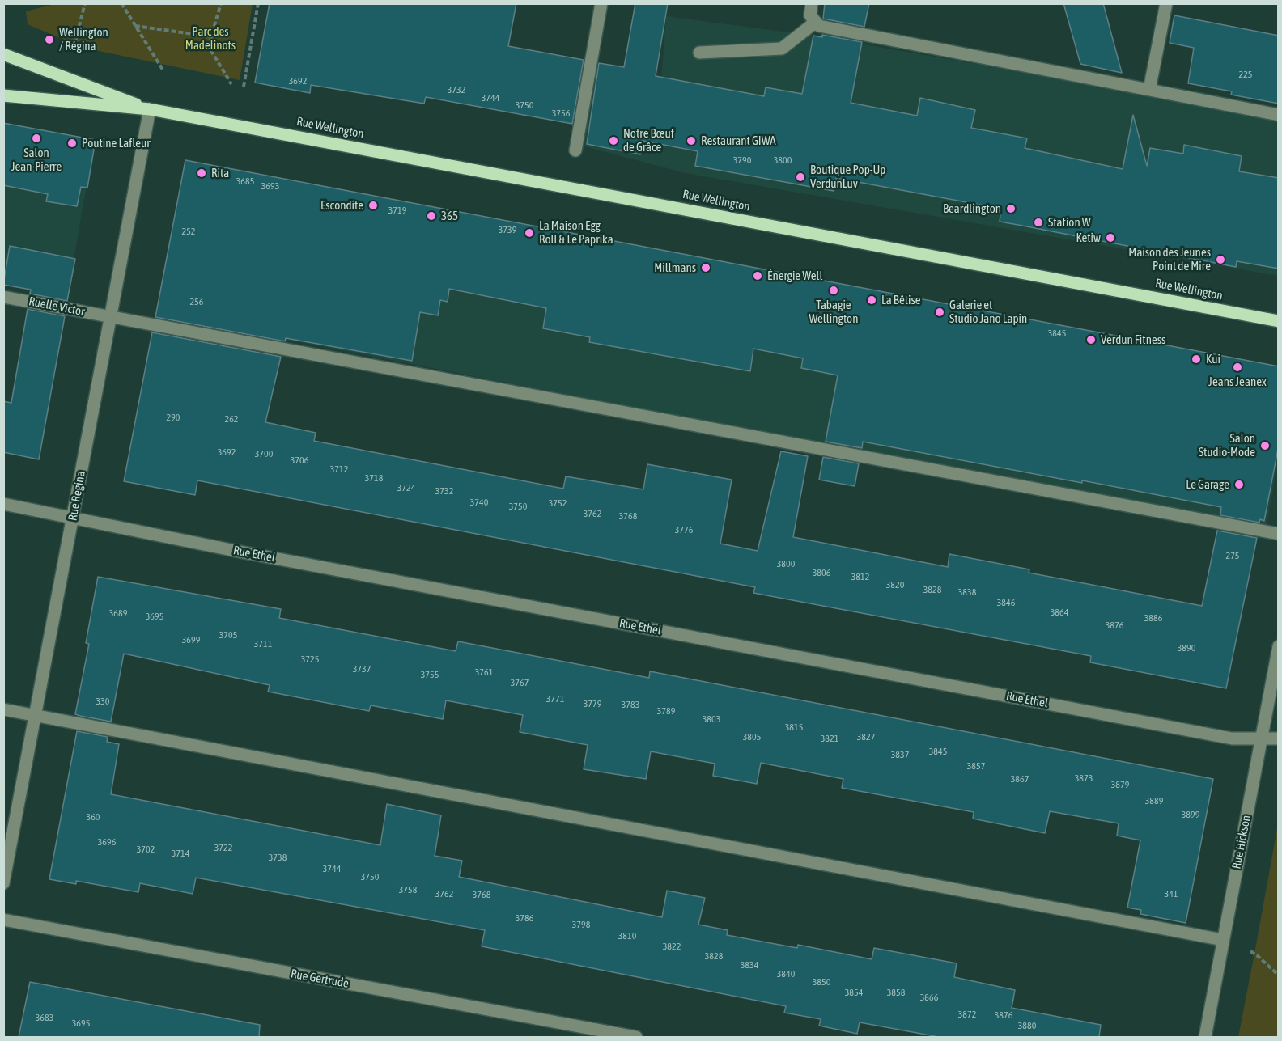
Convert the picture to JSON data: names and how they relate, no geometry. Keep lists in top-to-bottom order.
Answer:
{
  "streets": {
    "main road": ["Rue Wellington"],
    "street": [
      "Ruelle Victor",
      "Rue Regina",
      "Rue Ethel",
      "Rue Hickson",
      "Rue Gertrude"
    ]
  },
  "crossings": [
    ["Rue Wellington", "Rue Regina"],
    ["Ruelle Victor", "Rue Regina"],
    ["Rue Regina", "Rue Ethel"],
    ["Rue Ethel", "Rue Hickson"]
  ],
  "parks": ["Parc des Madelinots"],
  "places": [
    "Wellington / Régina",
    "Salon Jean-Pierre",
    "Notre Bœuf de Grâce",
    "Restaurant GIWA",
    "Poutine Lafleur",
    "Rita",
    "Boutique Pop-Up VerdunLuv",
    "Escondite",
    "Beardlington",
    "365",
    "Station W",
    "La Maison Egg Roll & Le Paprika",
    "Ketiw",
    "Maison des Jeunes Point de Mire",
    "Millmans",
    "Énergie Well",
    "Tabagie Wellington",
    "La Bêtise",
    "Galerie et Studio Jano Lapin",
    "Verdun Fitness",
    "Kui",
    "Jeans Jeanex",
    "Salon Studio-Mode",
    "Le Garage"
  ],
  "house_numbers": [
    "225",
    "3692",
    "3732",
    "3744",
    "3750",
    "3756",
    "3790",
    "3800",
    "3685",
    "3693",
    "3719",
    "3739",
    "252",
    "256",
    "3845",
    "290",
    "262",
    "3692",
    "3700",
    "3706",
    "3712",
    "3718",
    "3724",
    "3732",
    "3740",
    "3752",
    "3750",
    "3762",
    "3768",
    "3776",
    "275",
    "3800",
    "3806",
    "3812",
    "3820",
    "3828",
    "3838",
    "3846",
    "3864",
    "3689",
    "3695",
    "3886",
    "3876",
    "3705",
    "3699",
    "3711",
    "3890",
    "3725",
    "3737",
    "3761",
    "3755",
    "3767",
    "3771",
    "330",
    "3779",
    "3783",
    "3789",
    "3803",
    "3815",
    "3805",
    "3827",
    "3821",
    "3845",
    "3837",
    "3857",
    "3873",
    "3867",
    "3879",
    "3889",
    "3899",
    "360",
    "3696",
    "3722",
    "3702",
    "3714",
    "3738",
    "3744",
    "3750",
    "3758",
    "3762",
    "341",
    "3768",
    "3786",
    "3798",
    "3810",
    "3822",
    "3828",
    "3834",
    "3840",
    "3850",
    "3854",
    "3858",
    "3866",
    "3872",
    "3876",
    "3683",
    "3695",
    "3880"
  ]
}
